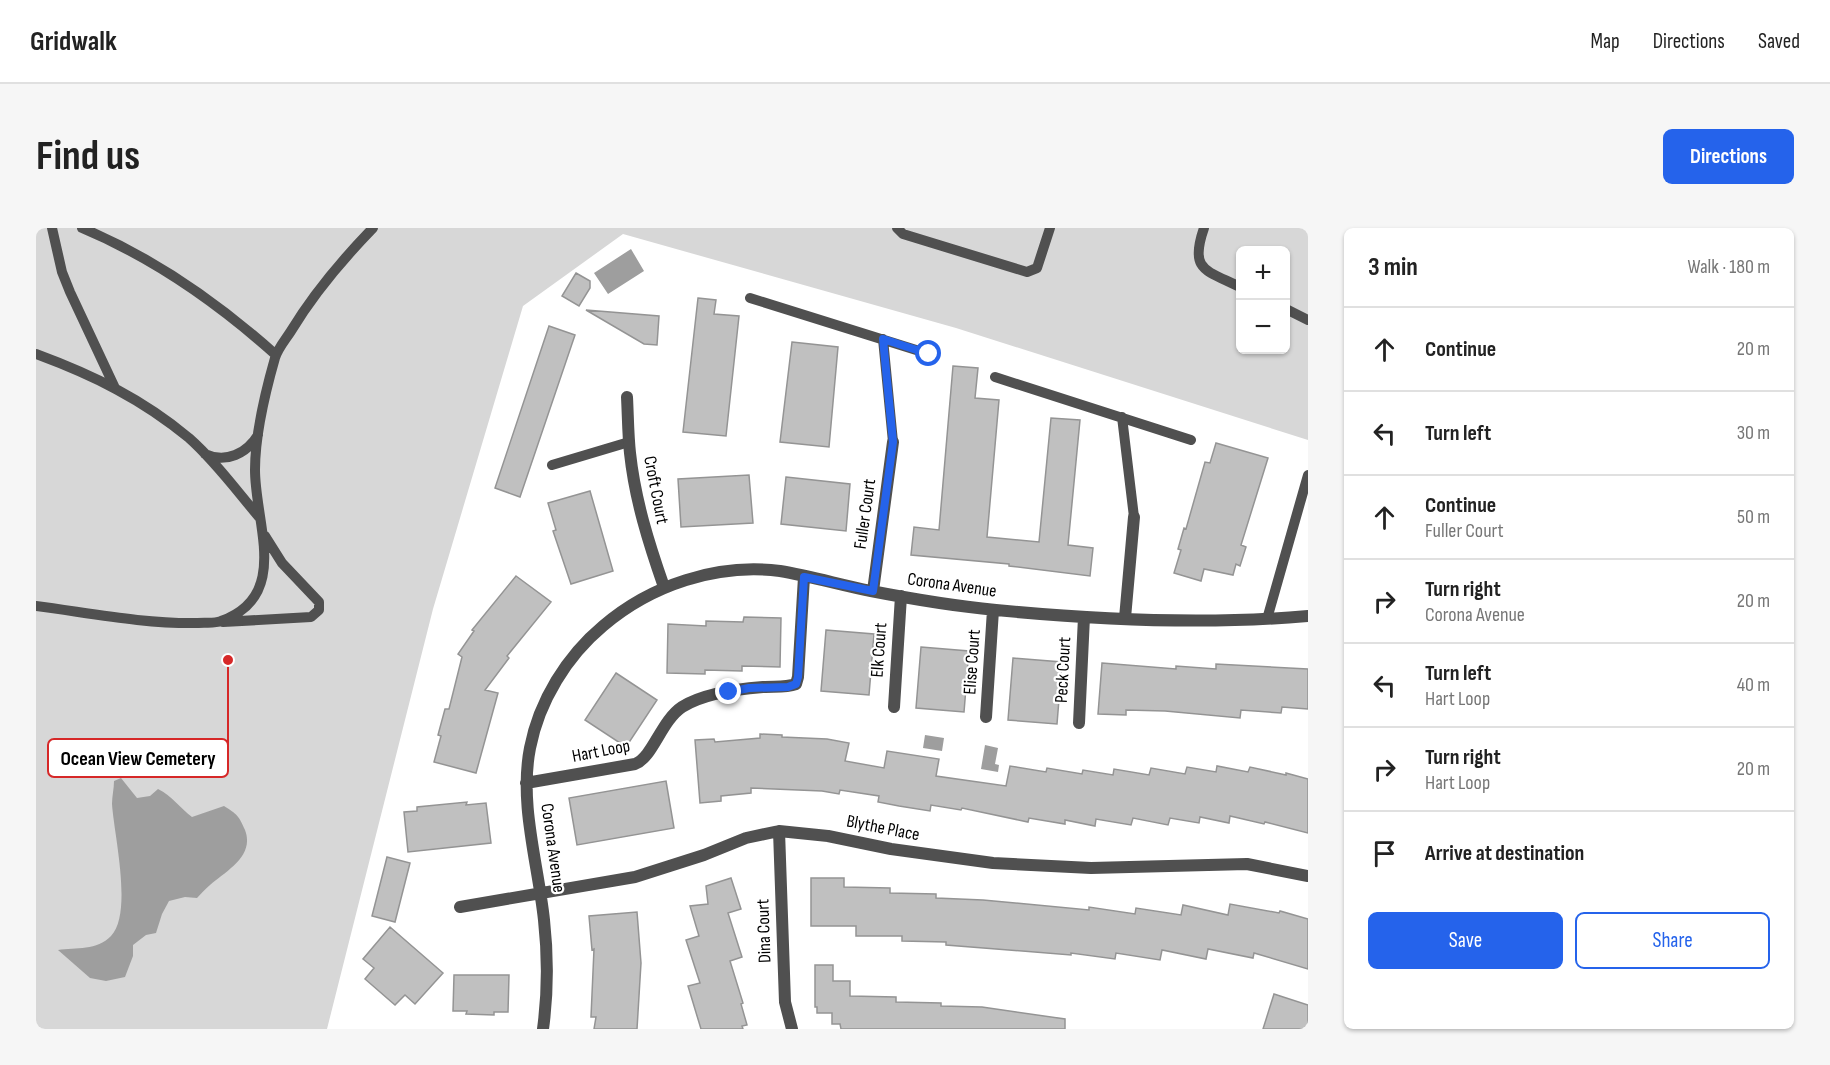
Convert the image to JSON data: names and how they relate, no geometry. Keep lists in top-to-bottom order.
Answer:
{
  "streets": {
    "street": [
      "Croft Court",
      "Fuller Court",
      "Corona Avenue",
      "Elk Court",
      "Elise Court",
      "Peck Court",
      "Hart Loop",
      "Blythe Place",
      "Dina Court"
    ]
  },
  "crossings": [
    ["Croft Court", "Corona Avenue"],
    ["Fuller Court", "Corona Avenue"],
    ["Corona Avenue", "Elk Court"],
    ["Corona Avenue", "Elise Court"],
    ["Corona Avenue", "Peck Court"],
    ["Corona Avenue", "Hart Loop"],
    ["Corona Avenue", "Blythe Place"],
    ["Blythe Place", "Dina Court"]
  ],
  "places": ["Ocean View Cemetery"],
  "page": {
    "header": "Gridwalk",
    "nav": ["Map", "Directions", "Saved"],
    "buttons": [
      "Directions",
      ["Save", "Share"]
    ],
    "title": "Find us",
    "heading": ["3 min", "Walk · 180 m"],
    "map_buttons": ["+", "−"],
    "list": [
      ["Continue", "20 m"],
      ["Turn left", "30 m"],
      ["Continue", "Fuller Court", "50 m"],
      ["Turn right", "Corona Avenue", "20 m"],
      ["Turn left", "Hart Loop", "40 m"],
      ["Turn right", "Hart Loop", "20 m"],
      "Arrive at destination"
    ]
  }
}
